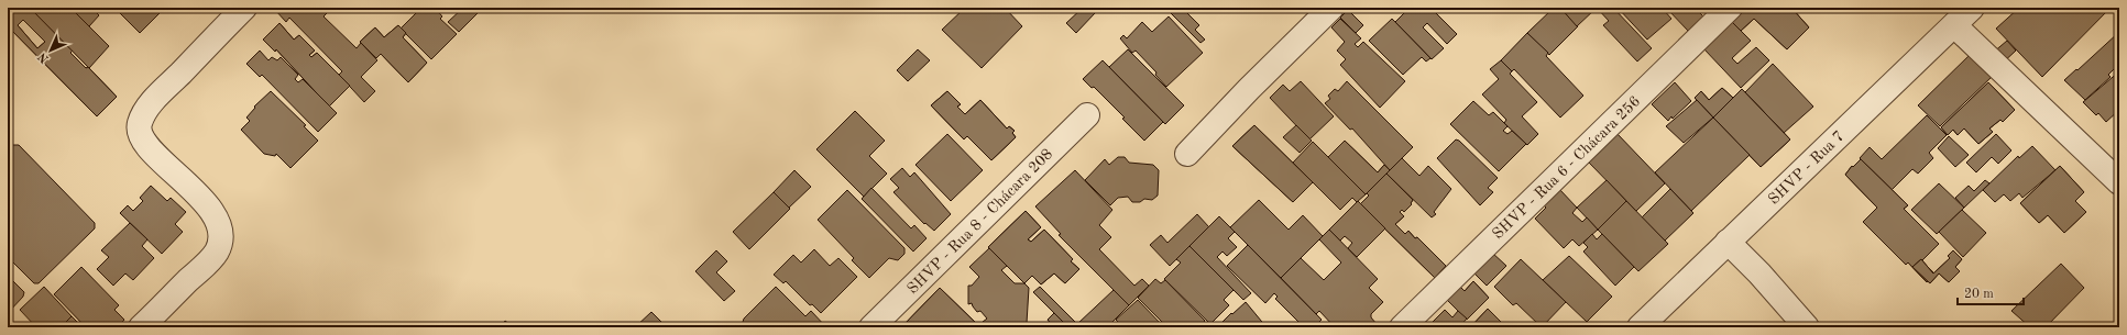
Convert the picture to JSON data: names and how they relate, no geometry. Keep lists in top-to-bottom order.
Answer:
{
  "streets": {
    "street": ["SHVP - Rua 6 - Chácara 256", "SHVP - Rua 7", "SHVP - Rua 8 - Chácara 208"]
  },
  "scale_bar": "20 m",
  "north": "bottom left"
}
